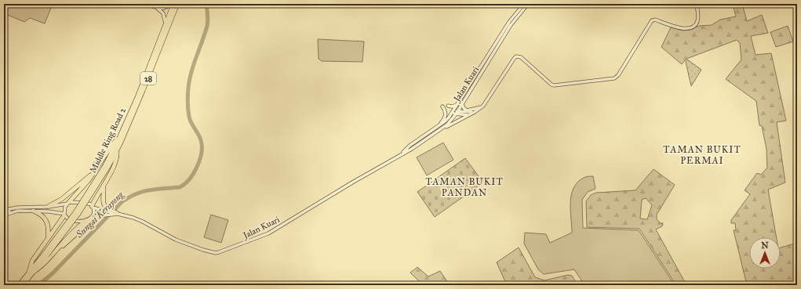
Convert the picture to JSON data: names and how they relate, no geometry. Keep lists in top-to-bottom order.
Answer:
{
  "streets": {
    "highway": ["28", "Middle Ring Road 2"],
    "street": ["Jalan Kuari"]
  },
  "districts": ["TAMAN BUKIT PERMAI", "TAMAN BUKIT PANDAN"],
  "water": ["Sungai Kerayong"],
  "north": "top"
}
